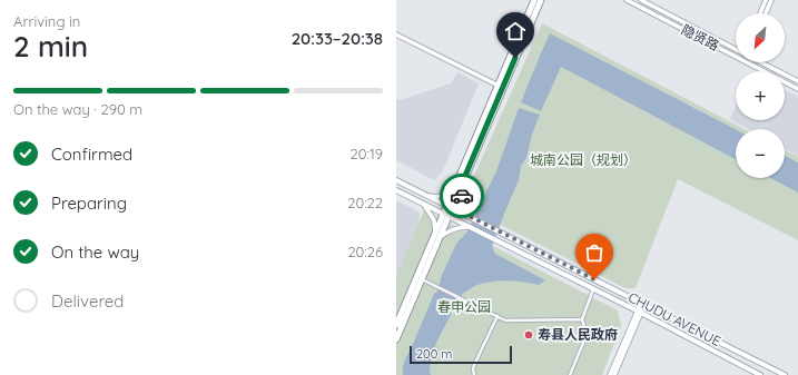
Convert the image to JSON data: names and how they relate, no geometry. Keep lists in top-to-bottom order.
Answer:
{
  "streets": {
    "main road": ["CHUDU AVENUE"],
    "street": ["隐贤路"]
  },
  "parks": ["城南公园（规划）", "春申公园"],
  "places": ["寿县人民政府"],
  "scale_bar": "200 m",
  "north": "bottom left",
  "page": {
    "heading": ["2 min", "Arriving in", "20:33–20:38"],
    "map_buttons": ["+", "−"],
    "bar": "On the way · 290 m",
    "list": [
      ["Confirmed", "20:19"],
      ["Preparing", "20:22"],
      ["On the way", "20:26"],
      "Delivered"
    ],
    "scale": "200 m"
  }
}
